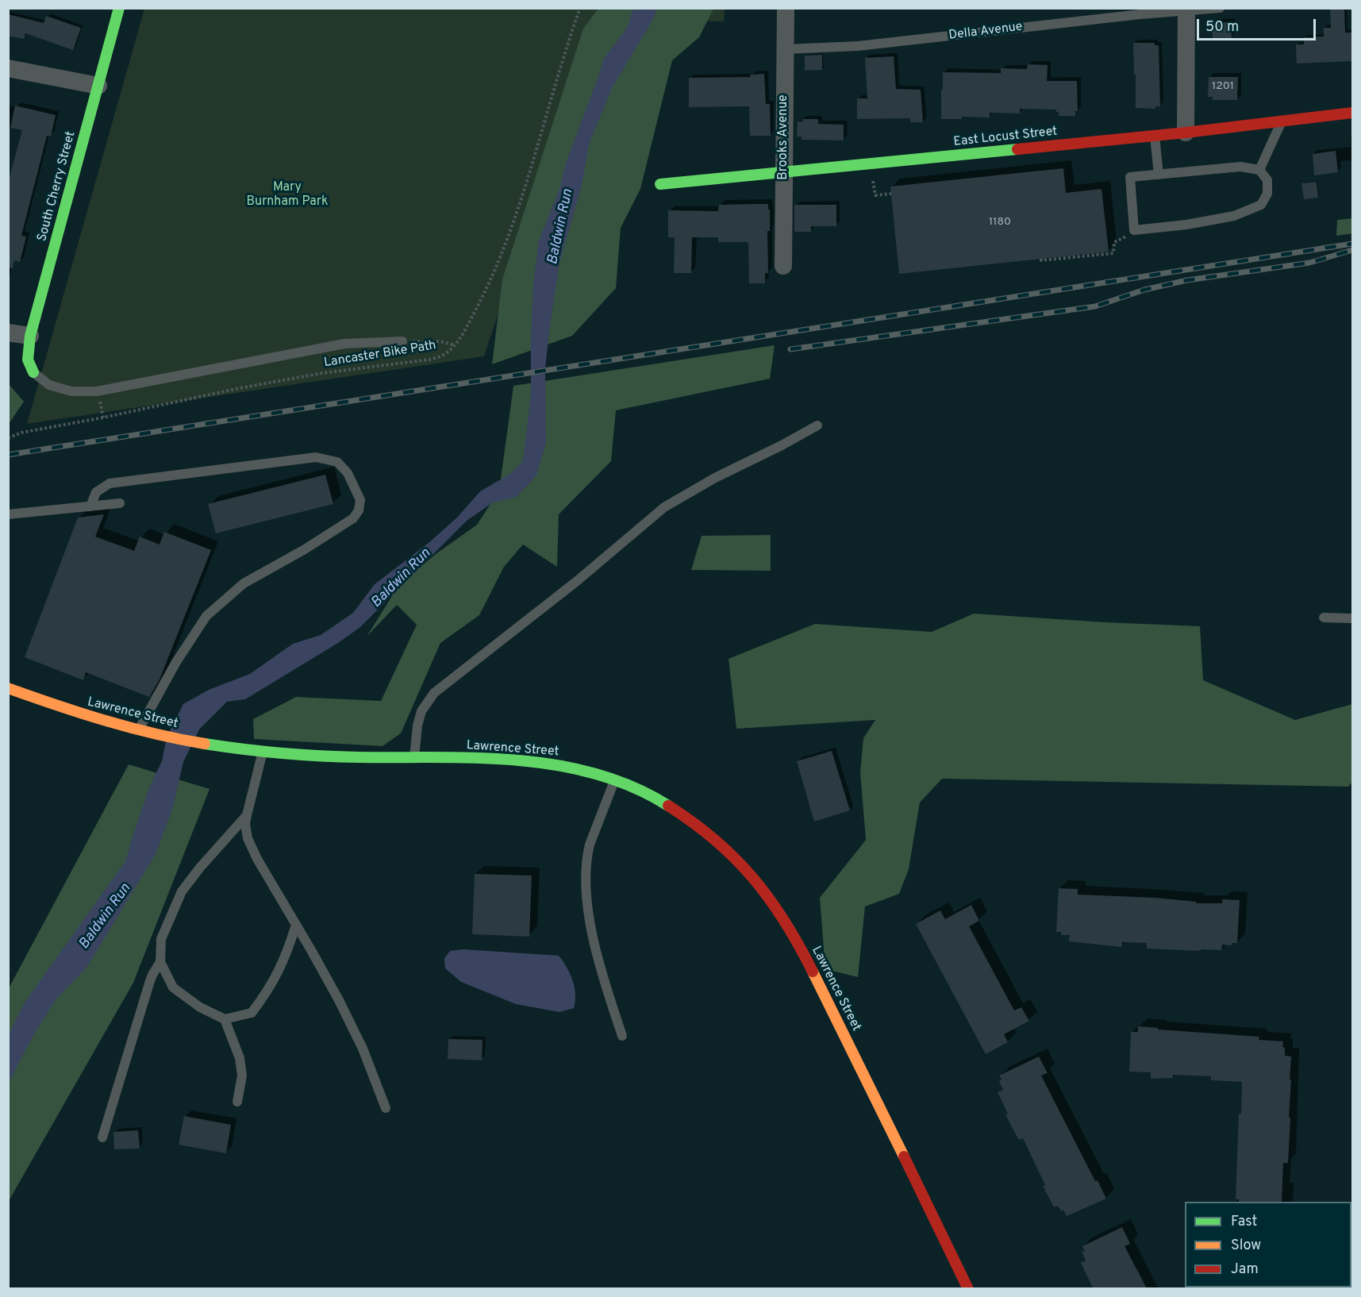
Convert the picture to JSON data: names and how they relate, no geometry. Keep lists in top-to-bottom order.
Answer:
{
  "streets": {
    "street": [
      "Brooks Avenue",
      "East Locust Street",
      "South Cherry Street",
      "Lawrence Street"
    ],
    "lane": ["Della Avenue"],
    "path": ["Lancaster Bike Path"]
  },
  "crossings": [
    ["Della Avenue", "Brooks Avenue"],
    ["Brooks Avenue", "East Locust Street"]
  ],
  "water": ["Baldwin Run"],
  "parks": ["Mary Burnham Park"],
  "house_numbers": ["1201", "1180"],
  "legend": ["Fast", "Slow", "Jam"],
  "scale_bar": "50 m"
}
